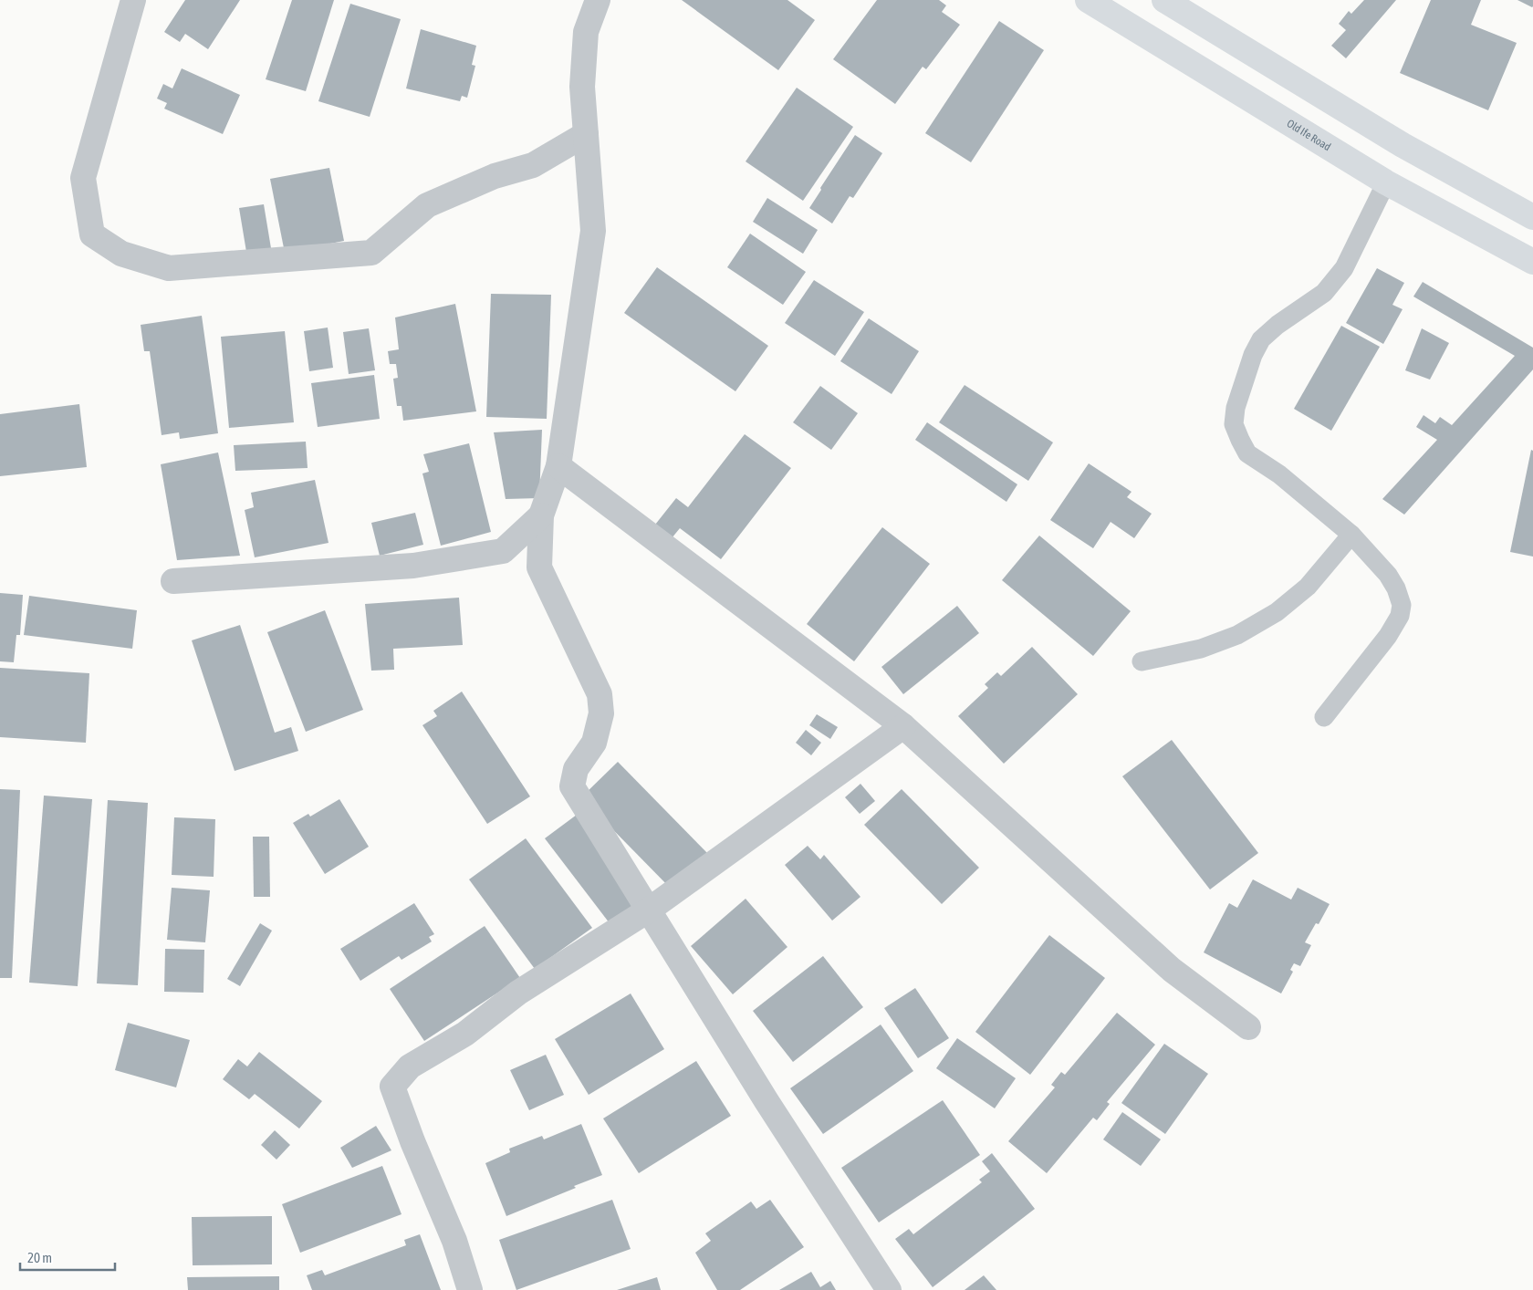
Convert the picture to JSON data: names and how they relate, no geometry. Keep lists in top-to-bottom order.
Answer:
{
  "streets": {
    "main road": ["Old Ife Road"]
  },
  "scale_bar": "20 m"
}
